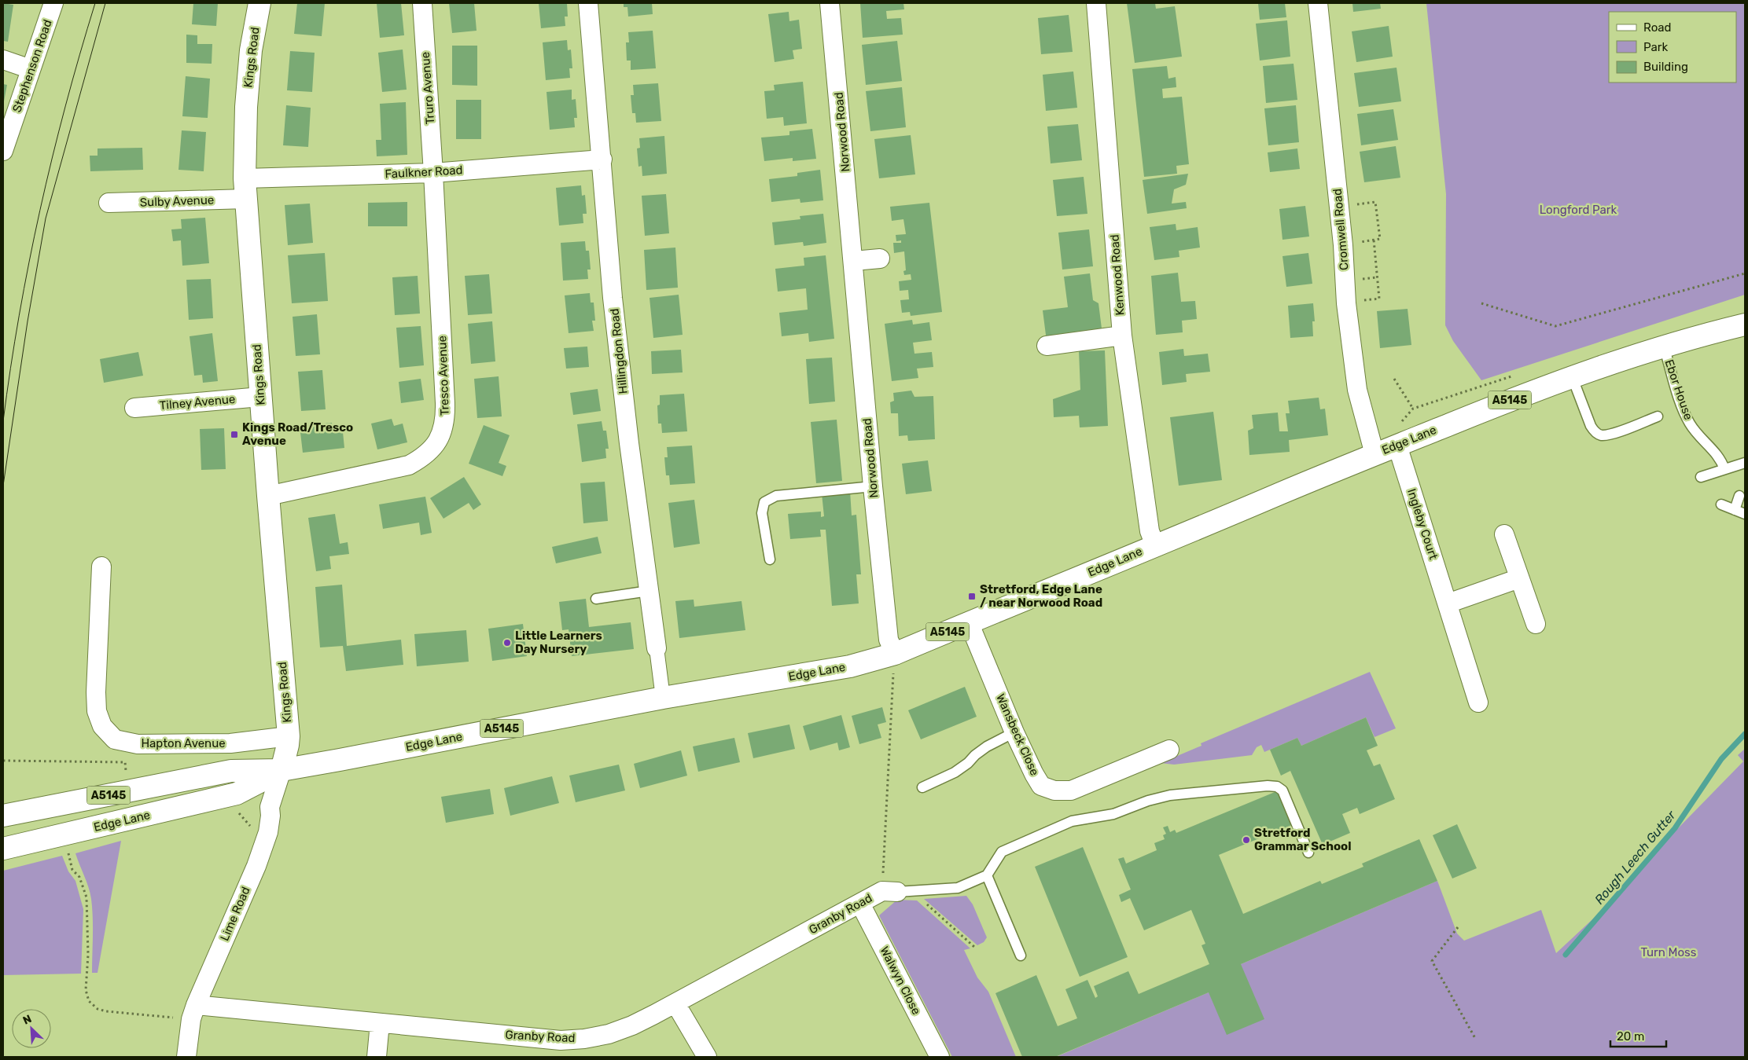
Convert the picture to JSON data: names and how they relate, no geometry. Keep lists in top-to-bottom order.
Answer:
{
  "streets": {
    "main road": ["Kings Road", "A5145", "Edge Lane"],
    "street": [
      "Stephenson Road",
      "Truro Avenue",
      "Norwood Road",
      "Faulkner Road",
      "Sulby Avenue",
      "Cromwell Road",
      "Kenwood Road",
      "Hillingdon Road",
      "Tresco Avenue",
      "Tilney Avenue",
      "Ingleby Court",
      "Wansbeck Close",
      "Hapton Avenue",
      "Lime Road",
      "Granby Road",
      "Walwyn Close"
    ],
    "lane": ["Ebor House"]
  },
  "crossings": [
    ["Kings Road", "Faulkner Road"],
    ["Kings Road", "Sulby Avenue"],
    ["Kings Road", "Tresco Avenue"],
    ["Kings Road", "Tilney Avenue"],
    ["Kings Road", "Edge Lane"],
    ["Kings Road", "Hapton Avenue"],
    ["Kings Road", "Lime Road"],
    ["Truro Avenue", "Faulkner Road"],
    ["Truro Avenue", "Tresco Avenue"],
    ["Norwood Road", "Edge Lane"],
    ["Faulkner Road", "Hillingdon Road"],
    ["Faulkner Road", "Tresco Avenue"],
    ["Cromwell Road", "Edge Lane"],
    ["Kenwood Road", "Edge Lane"],
    ["Hillingdon Road", "Edge Lane"],
    ["Ebor House", "Edge Lane"],
    ["Edge Lane", "Ingleby Court"],
    ["Edge Lane", "Wansbeck Close"],
    ["Edge Lane", "Lime Road"],
    ["Lime Road", "Granby Road"],
    ["Granby Road", "Walwyn Close"]
  ],
  "water": ["Rough Leech Gutter"],
  "parks": ["Longford Park", "Turn Moss"],
  "places": {
    "transit": ["Kings Road/Tresco Avenue", "Stretford, Edge Lane / near Norwood Road"],
    "other": ["Little Learners Day Nursery", "Stretford Grammar School"]
  },
  "legend": ["Road", "Park", "Building"],
  "scale_bar": "20 m",
  "north": "top left"
}
